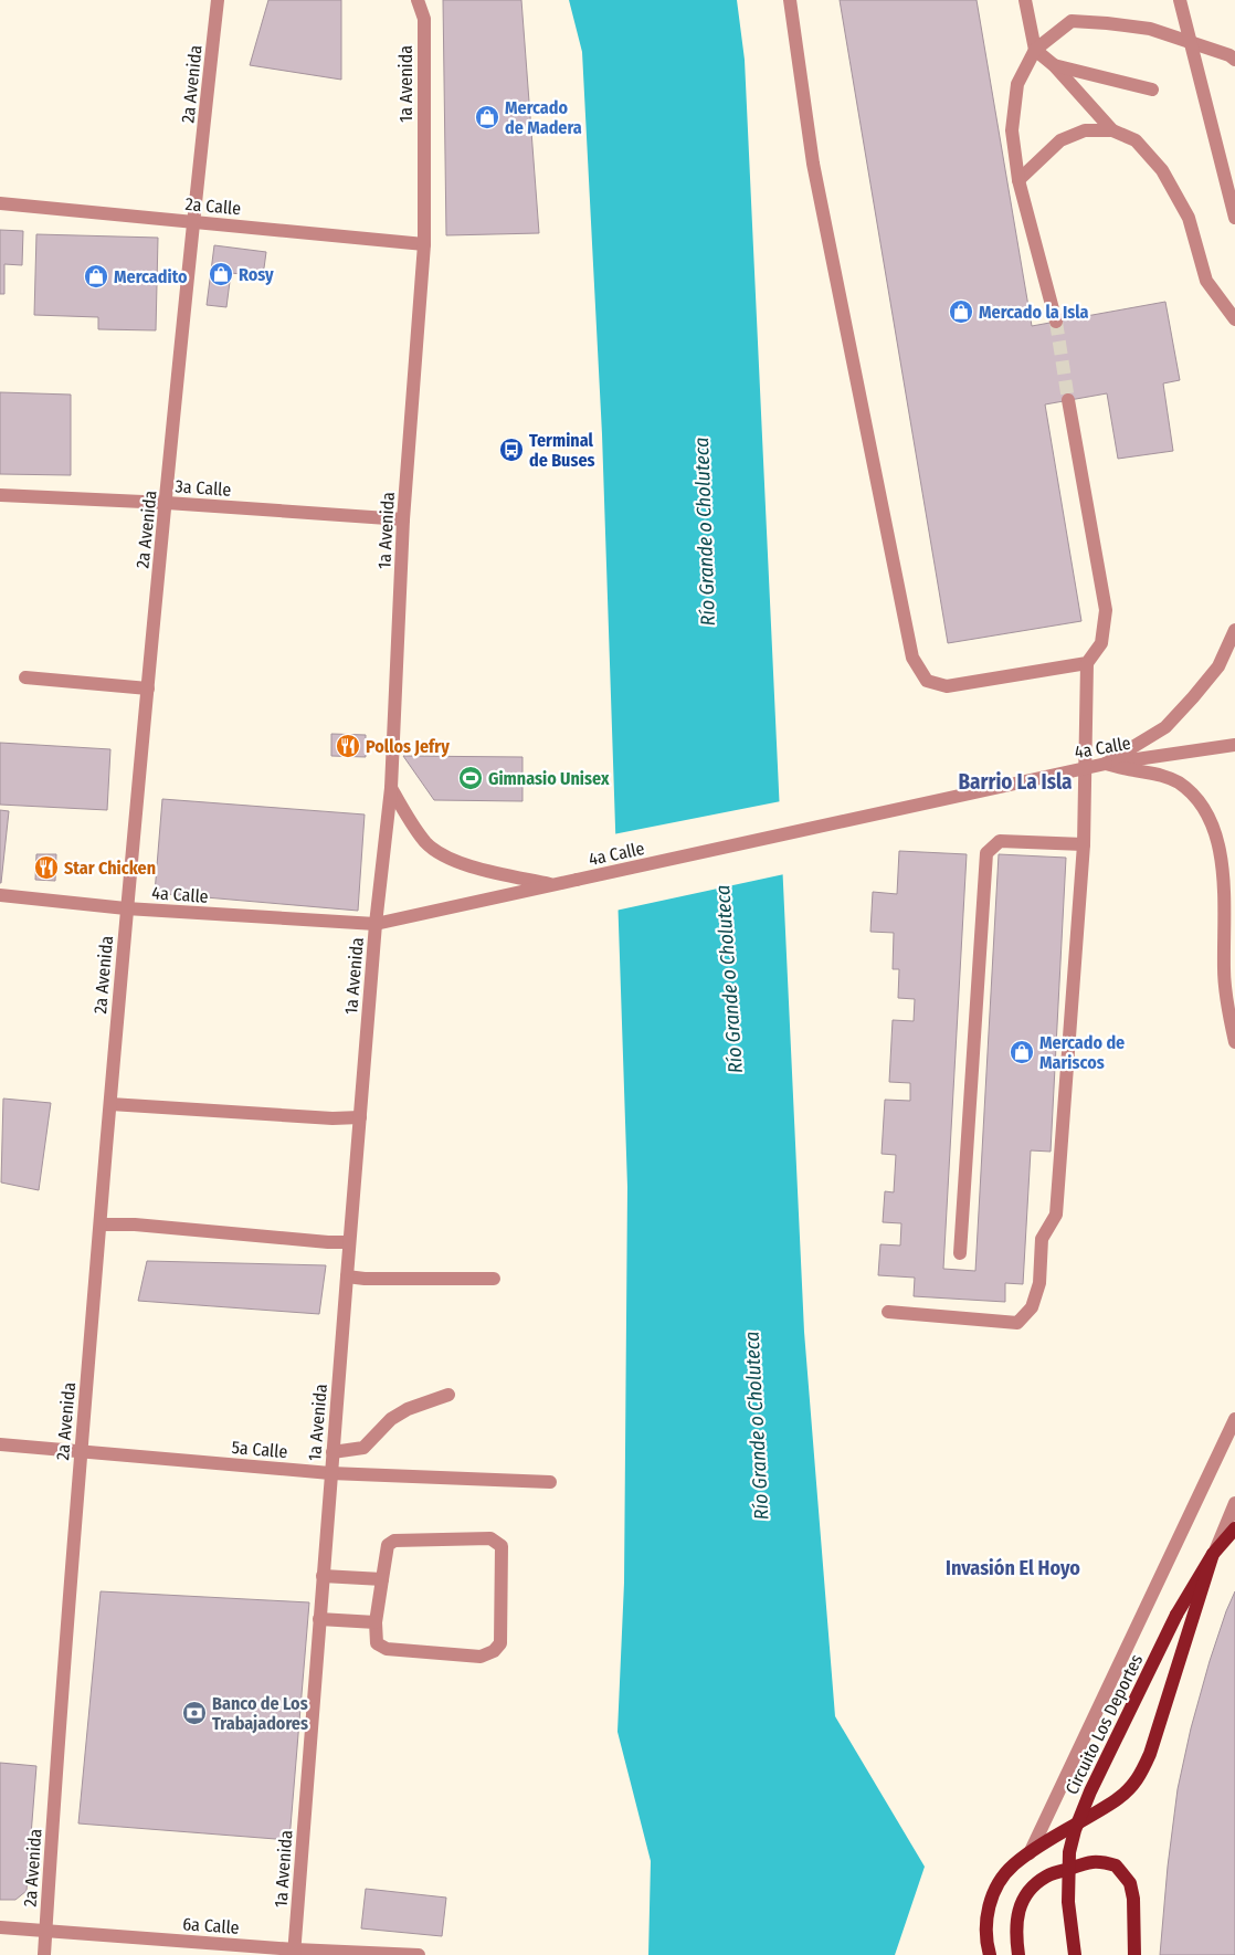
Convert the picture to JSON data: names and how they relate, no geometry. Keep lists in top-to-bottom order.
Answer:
{
  "streets": {
    "main road": ["Circuito Los Deportes"],
    "street": [
      "2a Avenida",
      "1a Avenida",
      "2a Calle",
      "3a Calle",
      "4a Calle",
      "5a Calle",
      "6a Calle"
    ]
  },
  "crossings": [
    ["2a Avenida", "2a Calle"],
    ["2a Avenida", "3a Calle"],
    ["2a Avenida", "4a Calle"],
    ["2a Avenida", "5a Calle"],
    ["2a Avenida", "6a Calle"],
    ["1a Avenida", "2a Calle"],
    ["1a Avenida", "3a Calle"],
    ["1a Avenida", "4a Calle"],
    ["1a Avenida", "5a Calle"],
    ["1a Avenida", "6a Calle"]
  ],
  "districts": ["Barrio La Isla", "Invasión El Hoyo"],
  "water": ["Río Grande o Choluteca"],
  "places": {
    "shop": [
      "Mercado de Madera",
      "Rosy",
      "Mercadito",
      "Mercado la Isla",
      "Mercado de Mariscos"
    ],
    "bus stop": ["Terminal de Buses"],
    "restaurant": ["Pollos Jefry", "Star Chicken"],
    "sports": ["Gimnasio Unisex"],
    "bank": ["Banco de Los Trabajadores"]
  }
}
